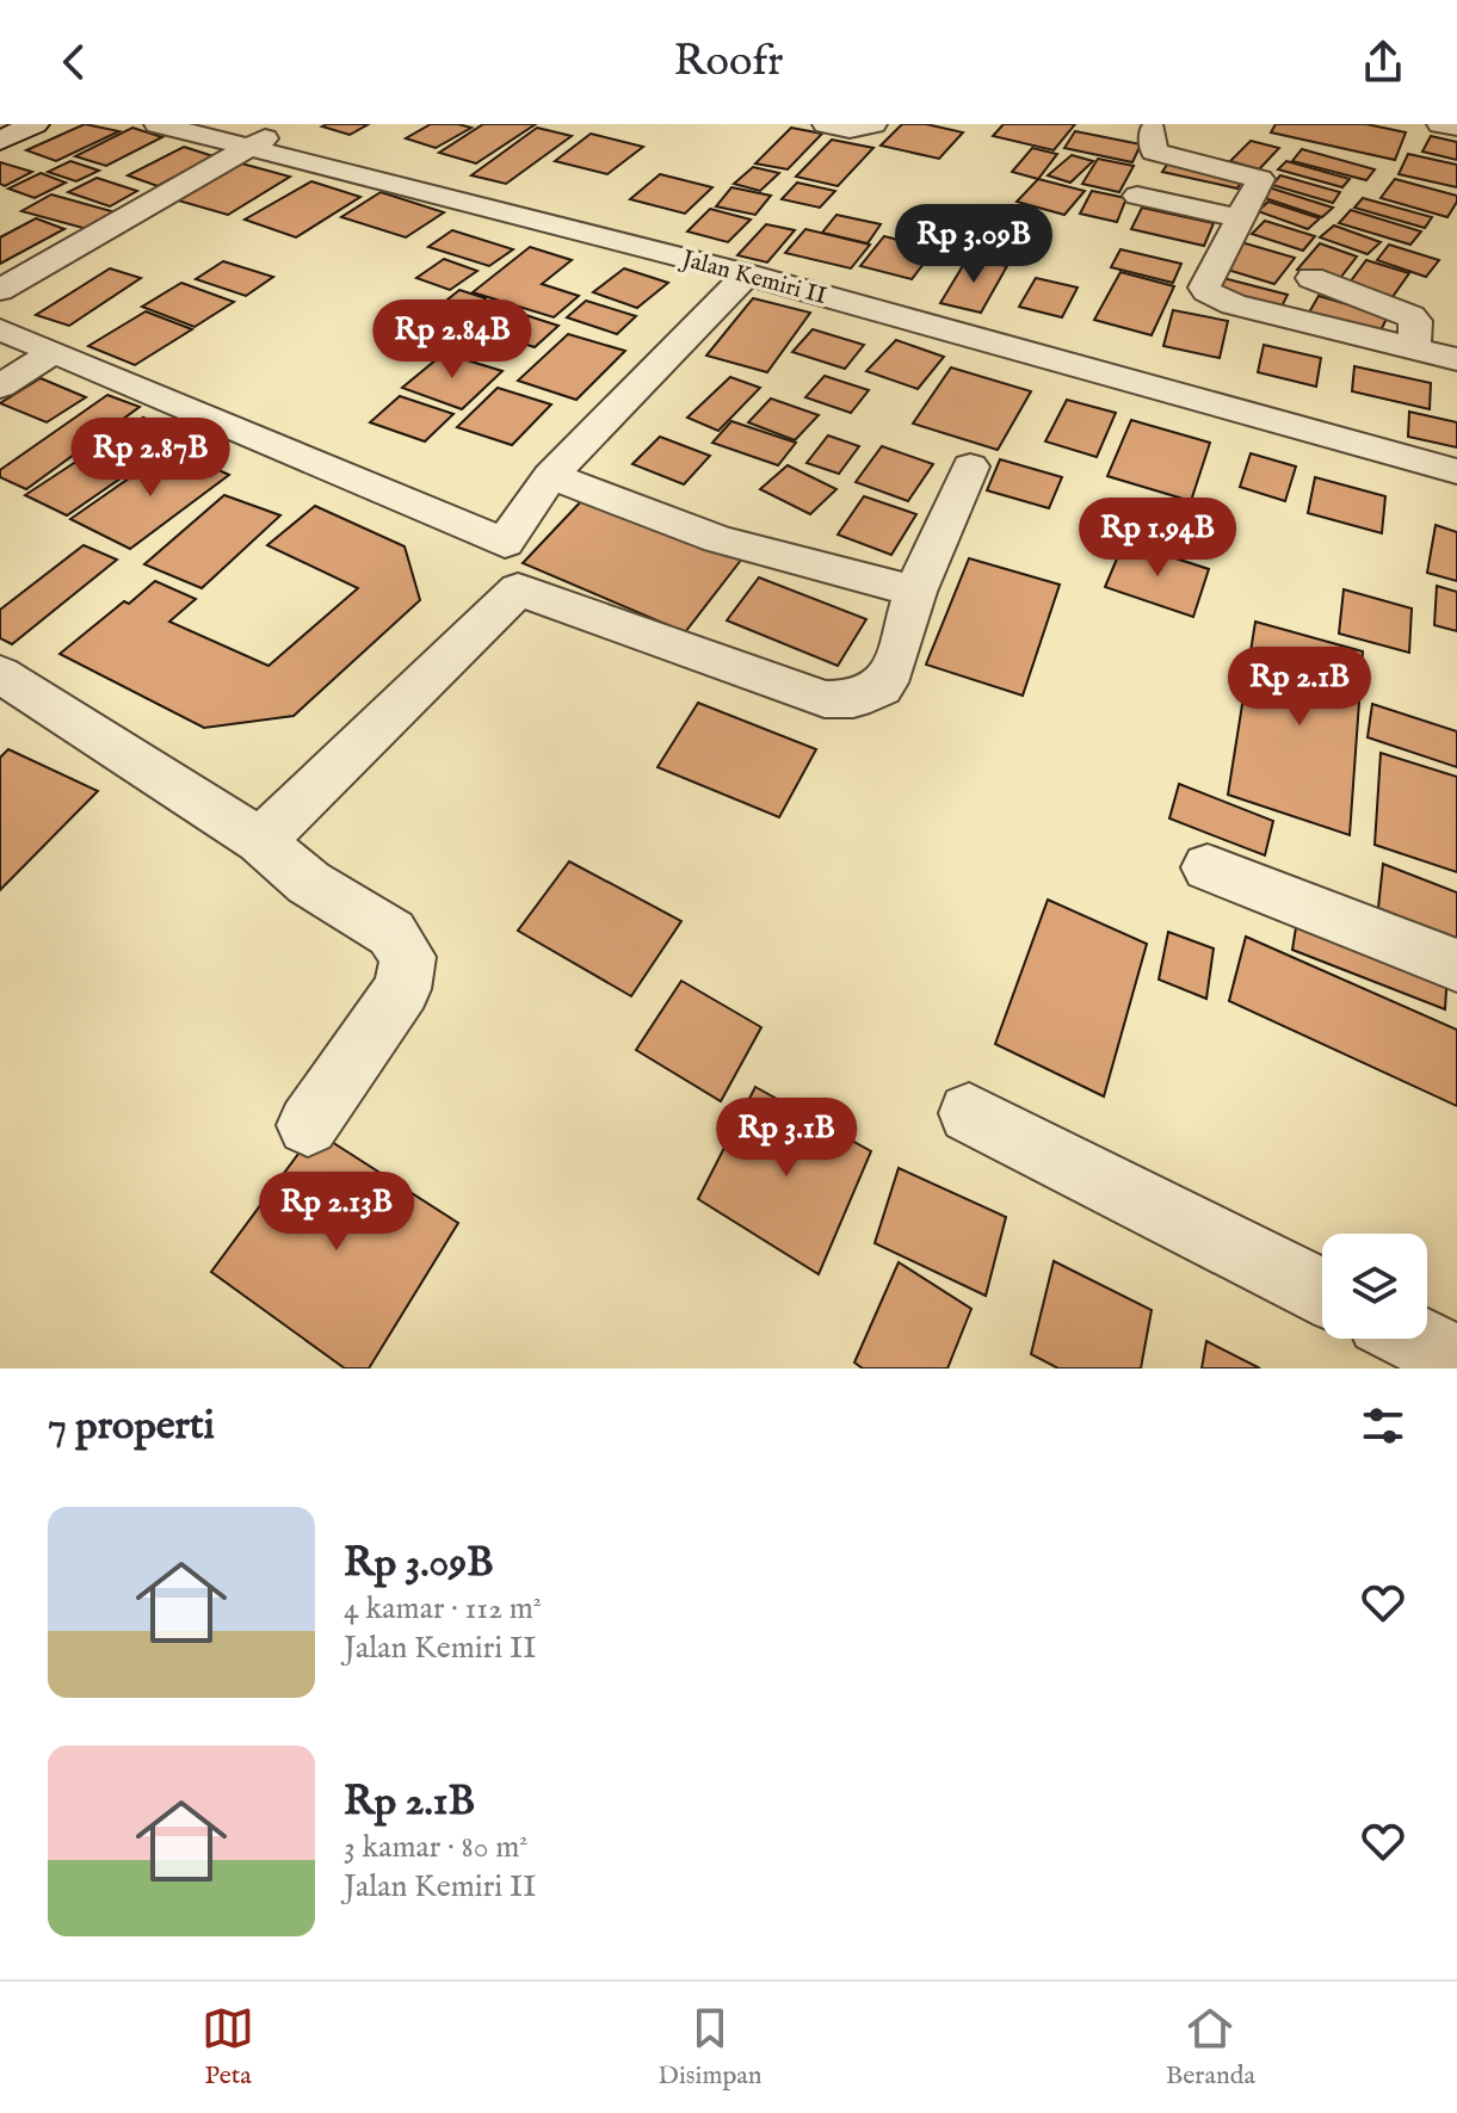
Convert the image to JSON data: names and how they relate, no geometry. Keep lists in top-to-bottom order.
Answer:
{
  "streets": {
    "street": ["Jalan Kemiri II"]
  },
  "page": {
    "header": "Roofr",
    "price": [
      "Rp 3.09B",
      "Rp 2.84B",
      "Rp 2.87B",
      "Rp 1.94B",
      "Rp 2.1B",
      "Rp 3.1B",
      "Rp 2.13B"
    ],
    "heading": "7 properti",
    "list": [
      {
        "name": "Rp 3.09B",
        "note": "4 kamar · 112 m² · Jalan Kemiri II"
      },
      {
        "name": "Rp 2.1B",
        "note": "3 kamar · 80 m² · Jalan Kemiri II"
      }
    ],
    "tabs": ["Peta", "Disimpan", "Beranda"]
  }
}
